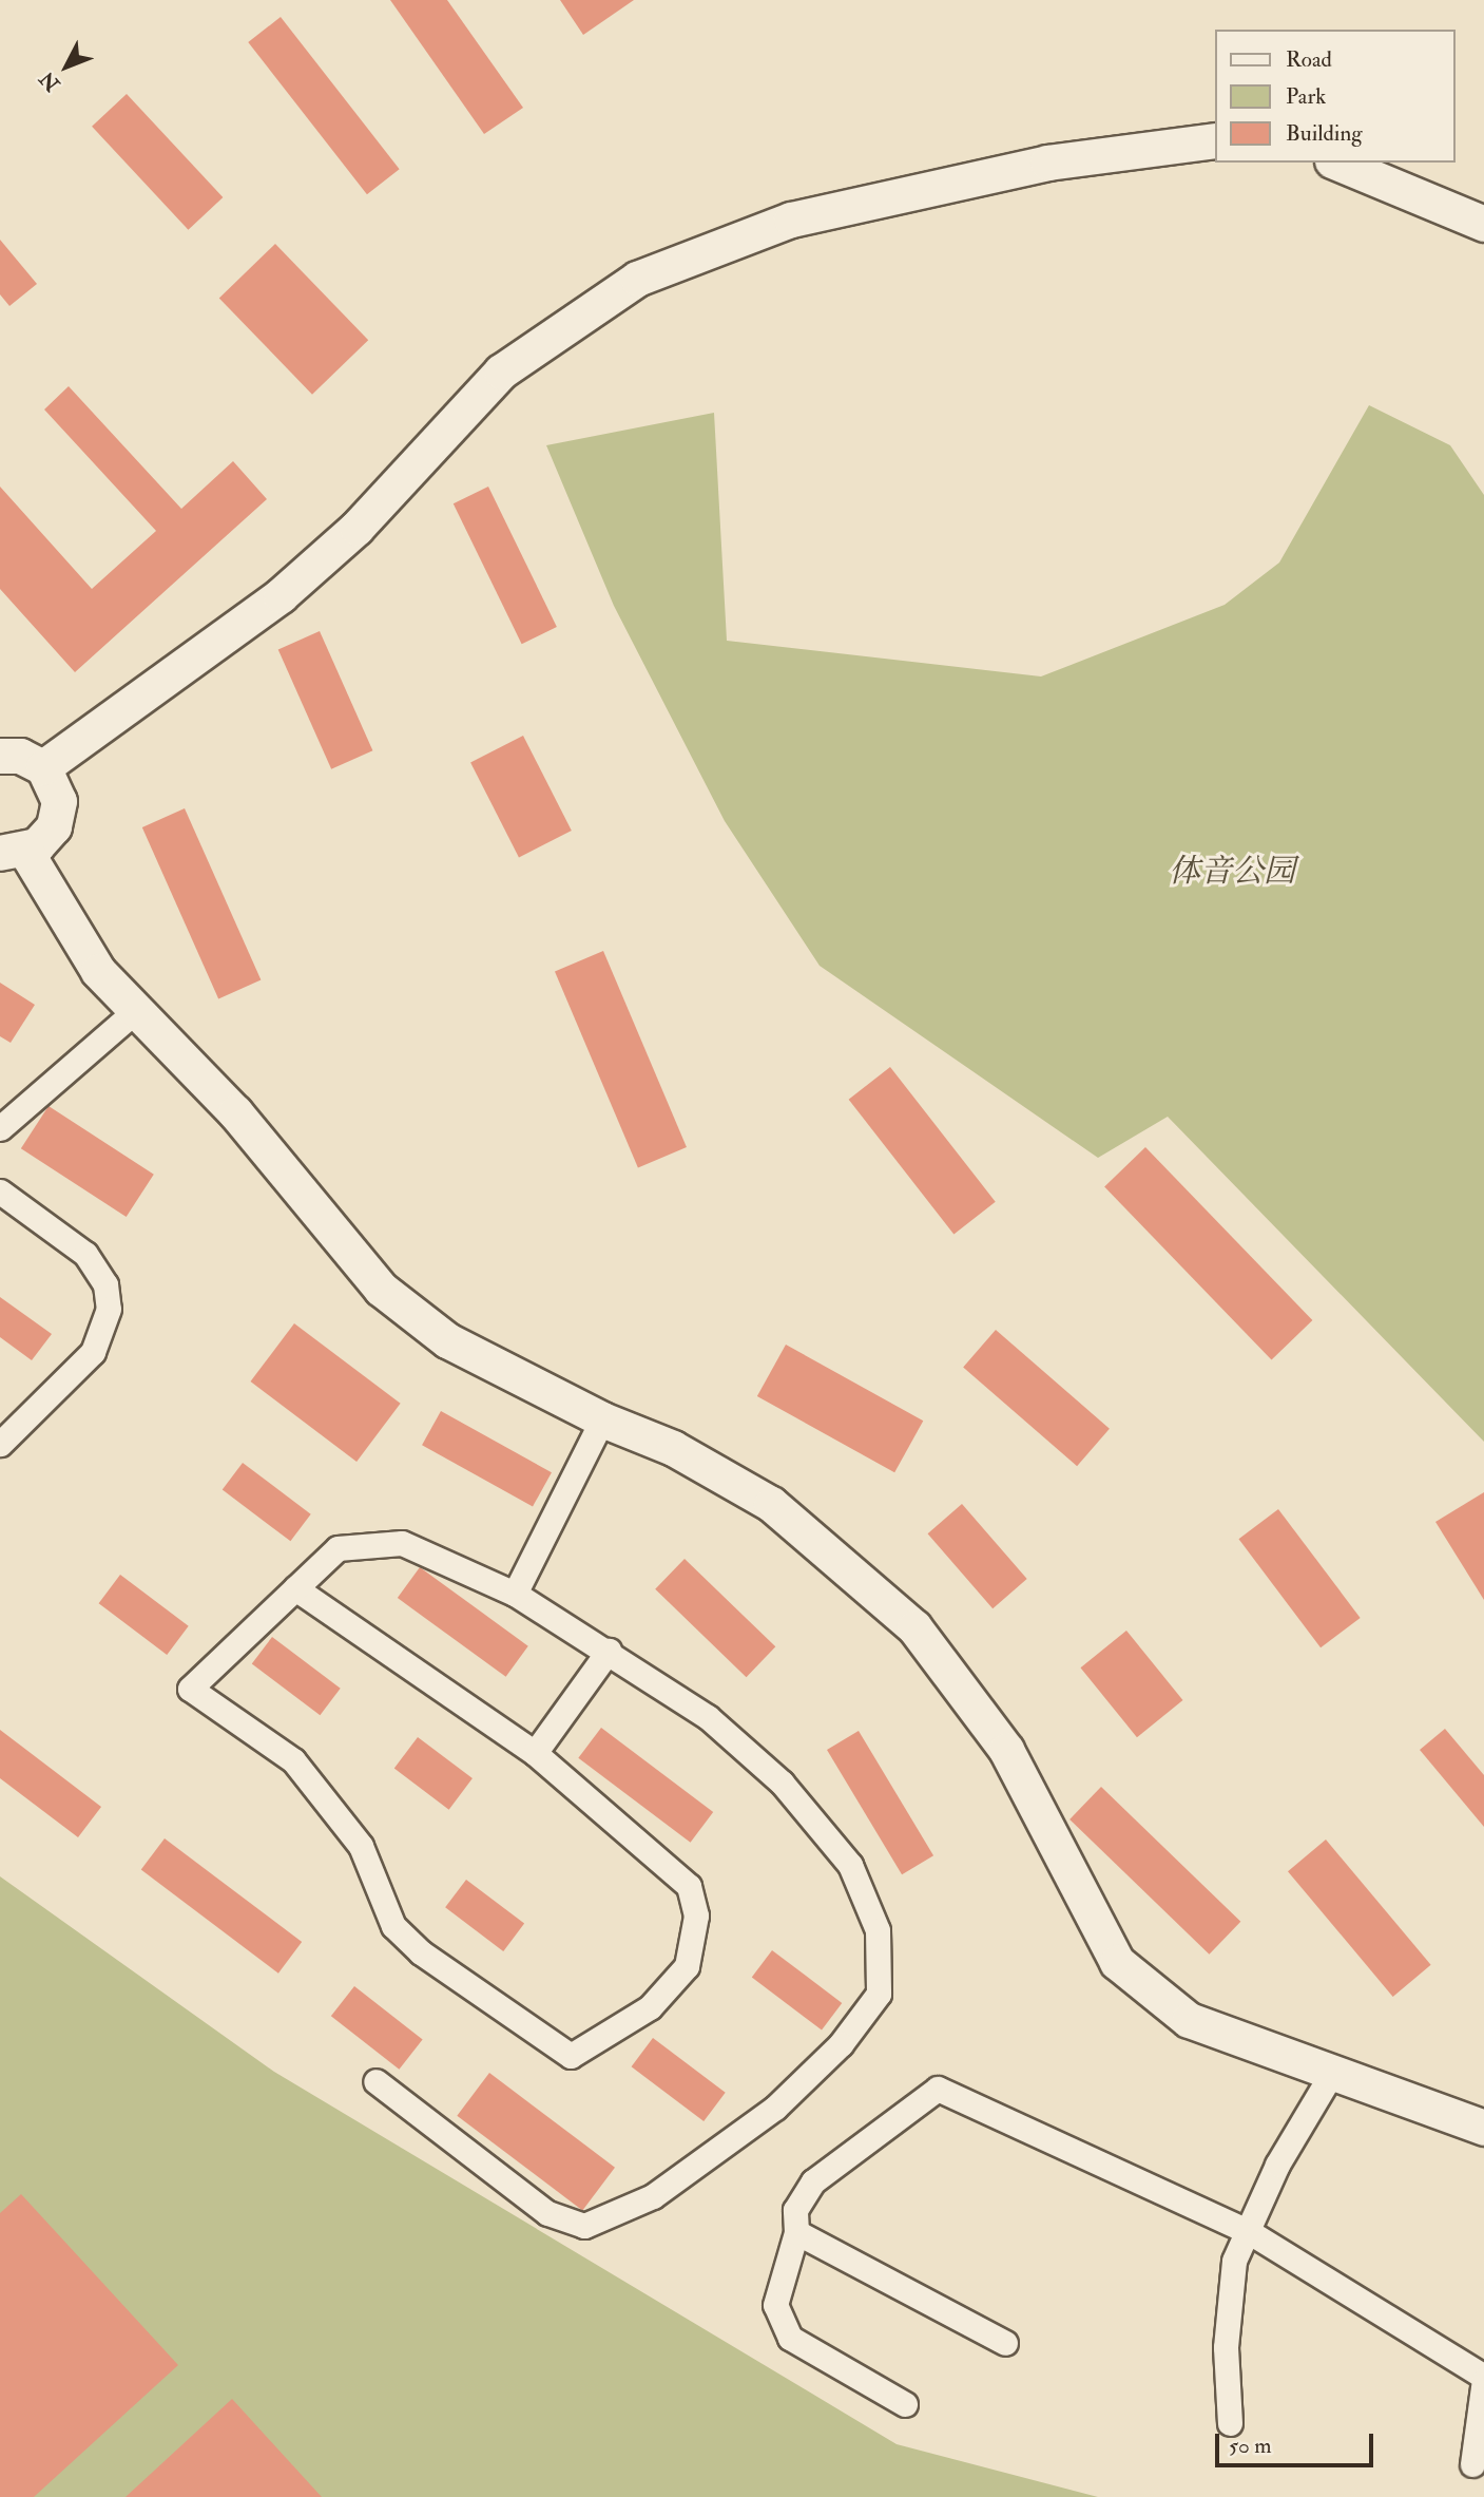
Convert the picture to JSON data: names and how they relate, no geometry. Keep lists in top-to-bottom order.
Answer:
{
  "parks": ["体音公园"],
  "legend": ["Road", "Park", "Building"],
  "scale_bar": "50 m",
  "north": "bottom left"
}
